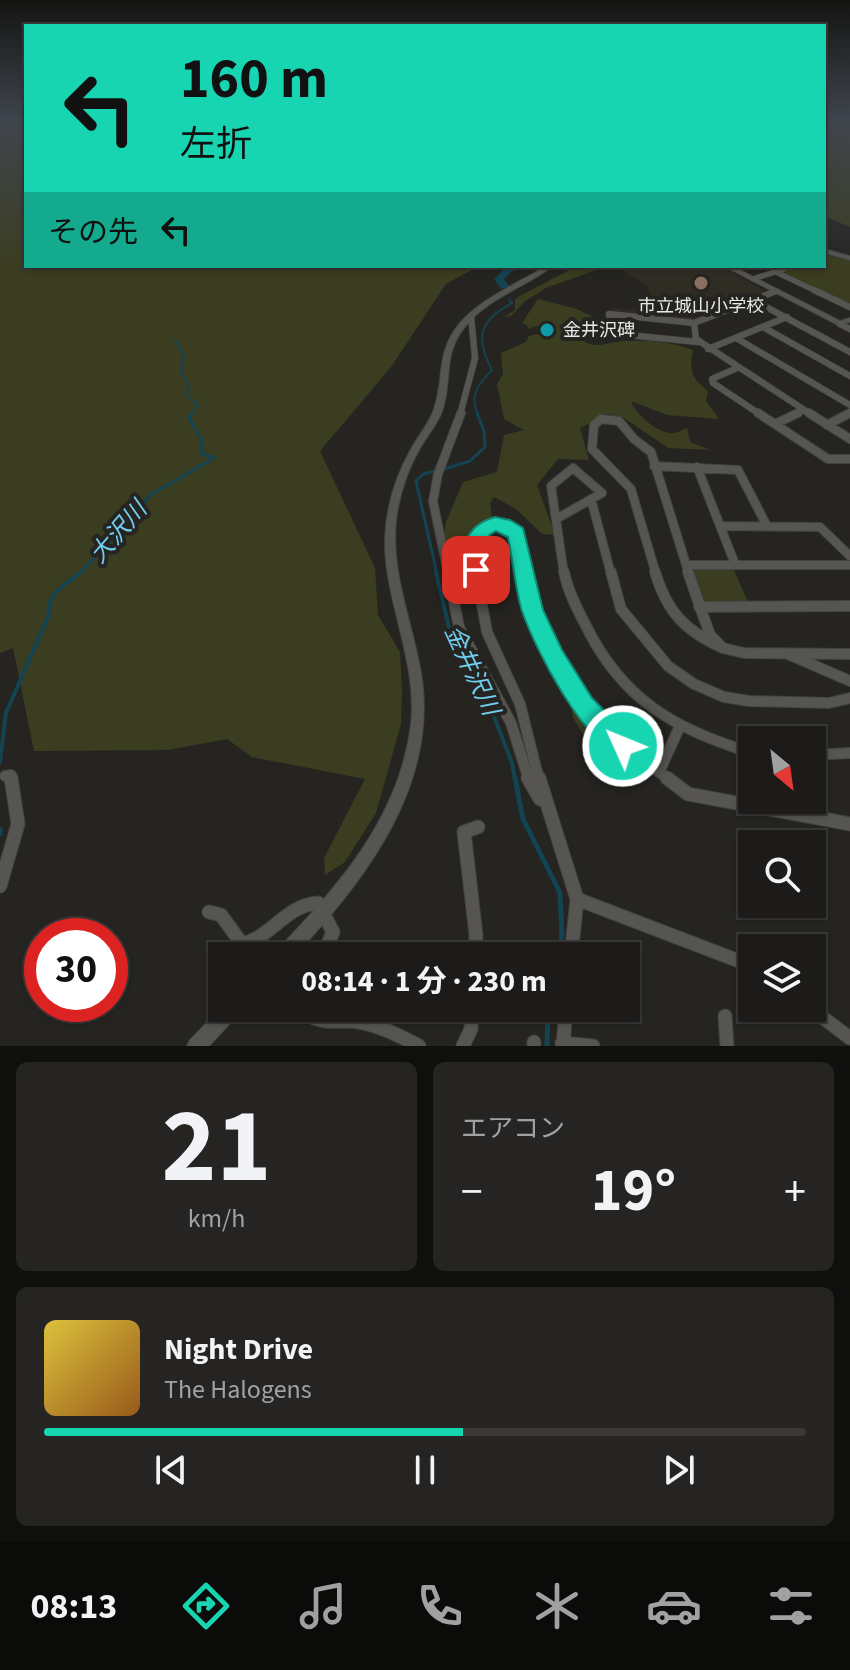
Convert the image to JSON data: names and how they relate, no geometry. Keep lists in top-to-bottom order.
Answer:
{
  "water": ["大沢川", "金井沢川"],
  "places": ["市立城山小学校", "金井沢碑"],
  "north": "bottom right",
  "page": {
    "turn": ["160 m", "左折"],
    "then": "その先",
    "limit": "30",
    "trip": "08:14 · 1 分 · 230 m",
    "tile": [
      ["21", "km/h"],
      "エアコン"
    ],
    "heat": ["−", "19°", "+"],
    "song": ["Night Drive", "The Halogens"],
    "tabs": "08:13"
  }
}
